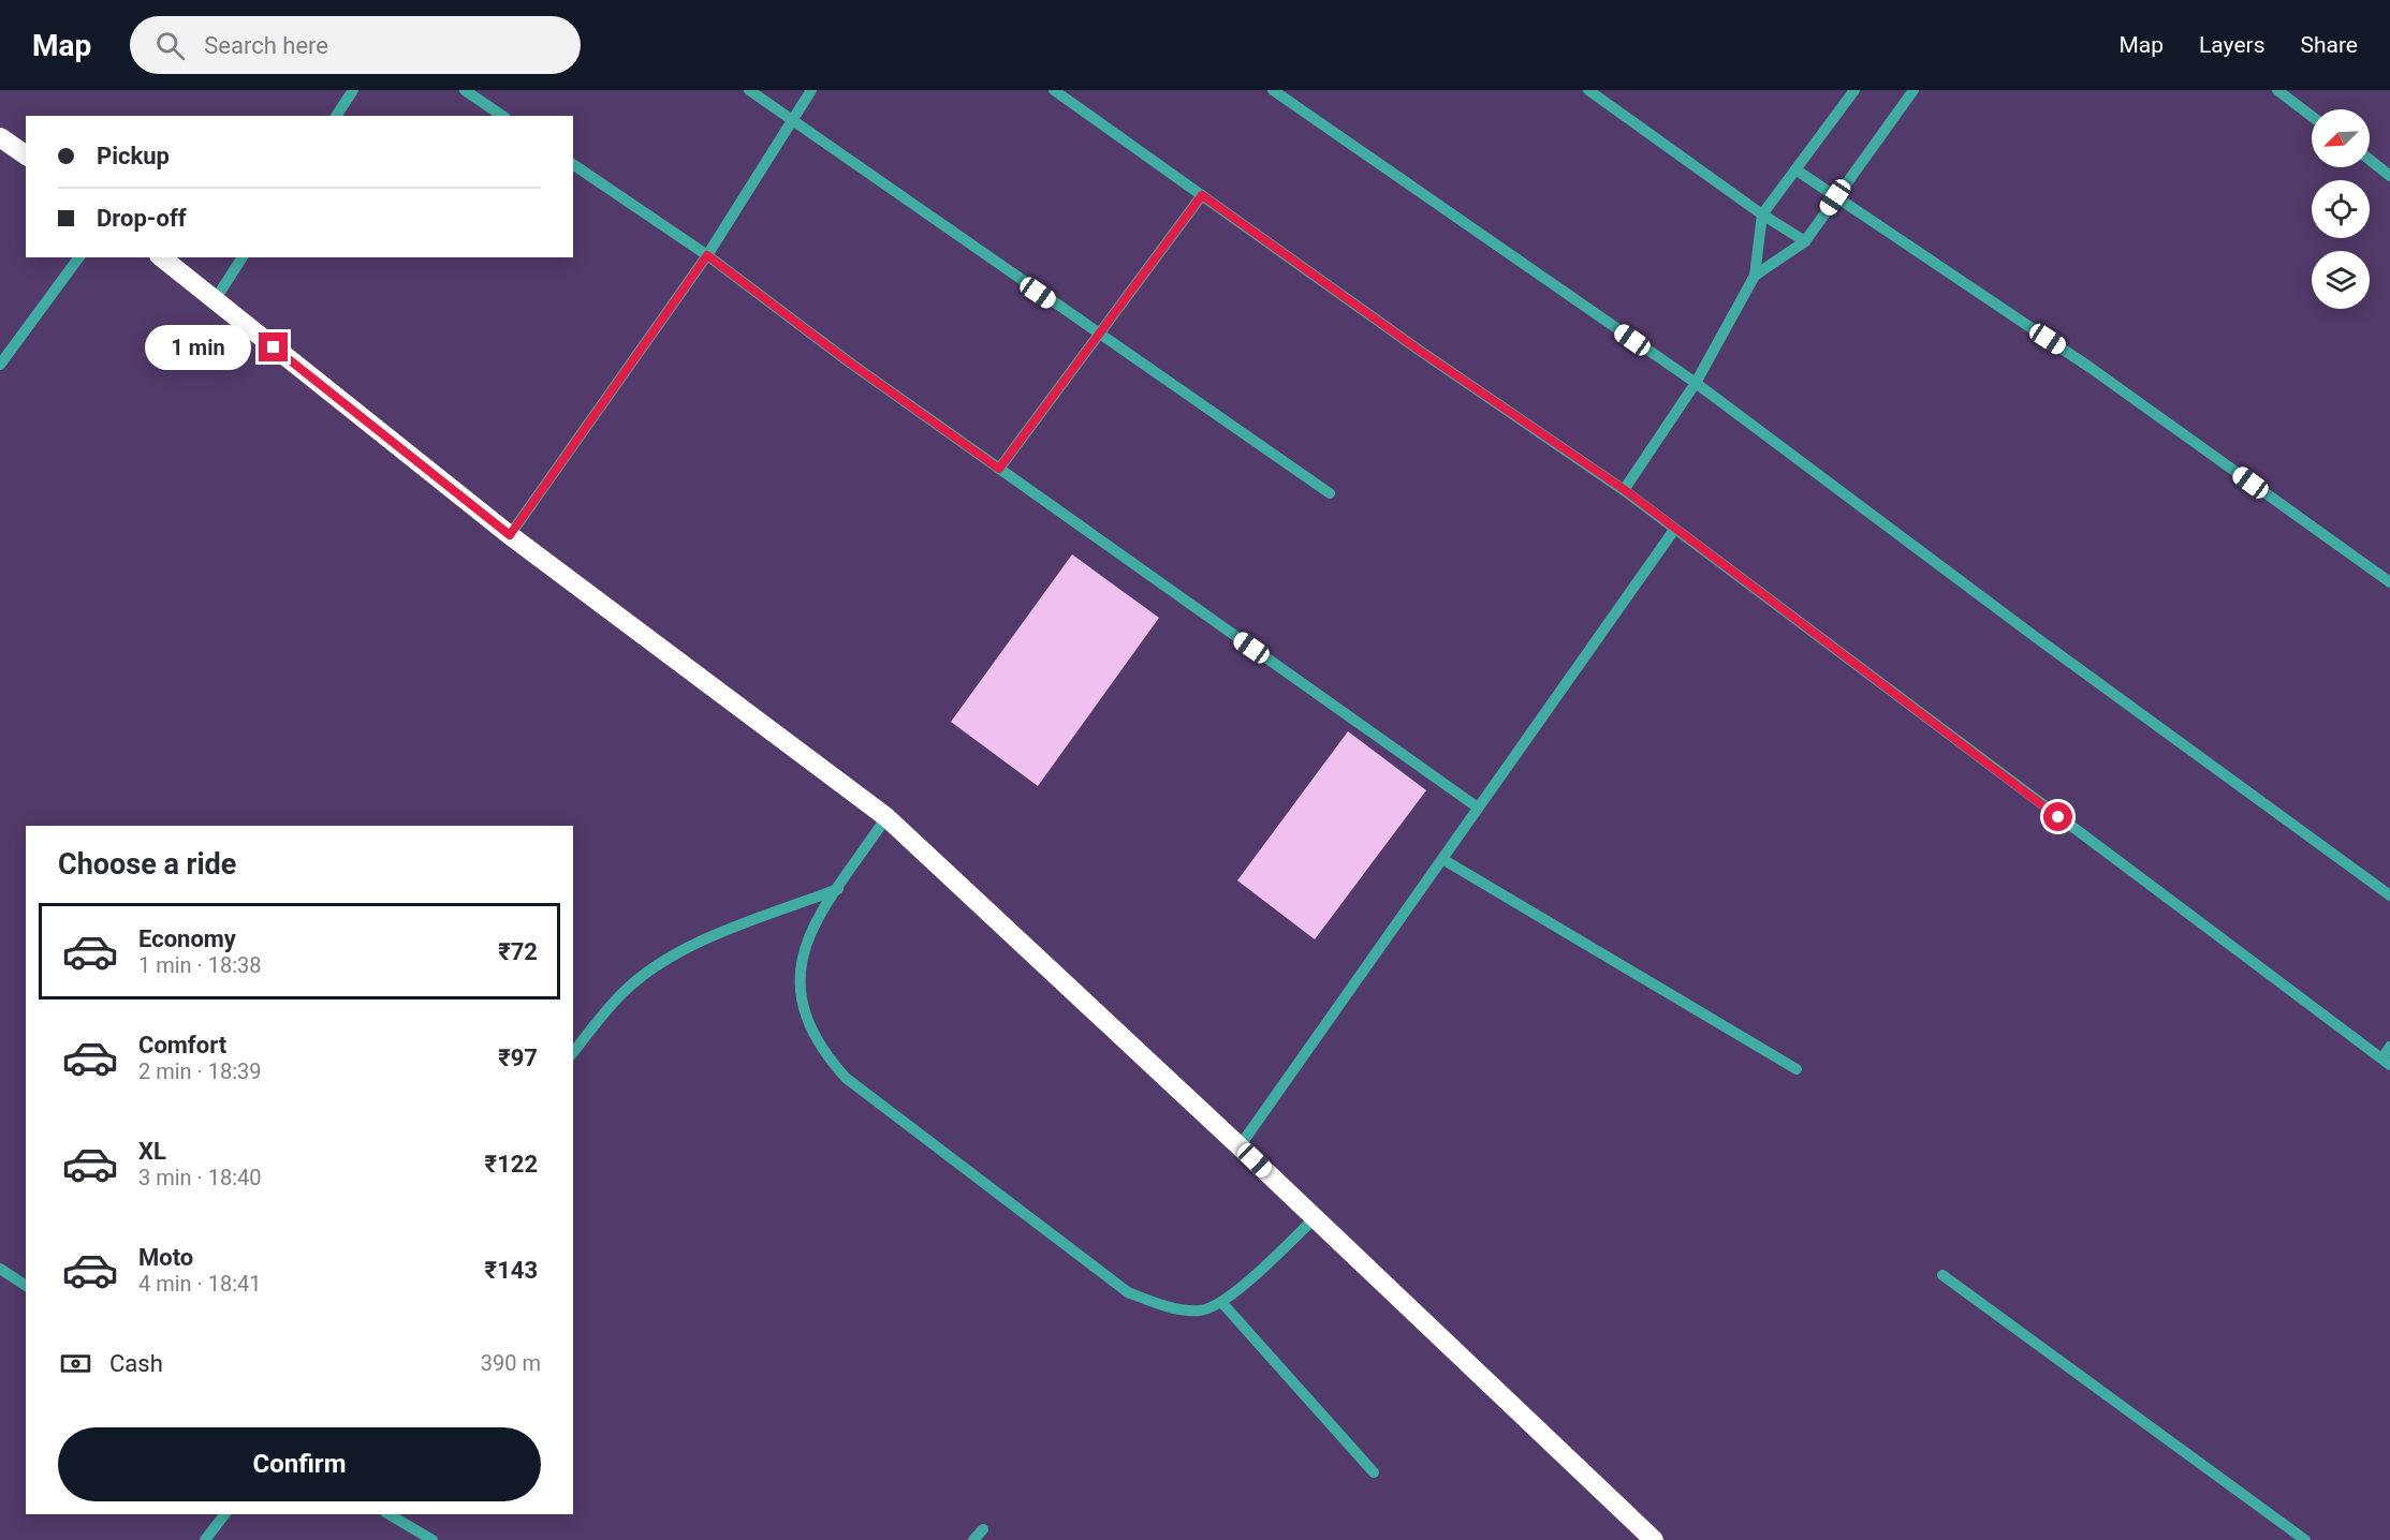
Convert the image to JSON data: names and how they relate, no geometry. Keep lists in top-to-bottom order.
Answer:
{
  "north": "bottom left",
  "page": {
    "header": "Map",
    "search": "Search here",
    "nav": ["Map", "Layers", "Share"],
    "banner": ["Pickup", "Drop-off"],
    "bubble": "1 min",
    "heading": "Choose a ride",
    "list": [
      {
        "name": "Economy",
        "note": "1 min · 18:38",
        "value": "₹72"
      },
      {
        "name": "Comfort",
        "note": "2 min · 18:39",
        "value": "₹97"
      },
      {
        "name": "XL",
        "note": "3 min · 18:40",
        "value": "₹122"
      },
      {
        "name": "Moto",
        "note": "4 min · 18:41",
        "value": "₹143"
      }
    ],
    "pay": ["Cash", "390 m"],
    "buttons": "Confirm"
  }
}
